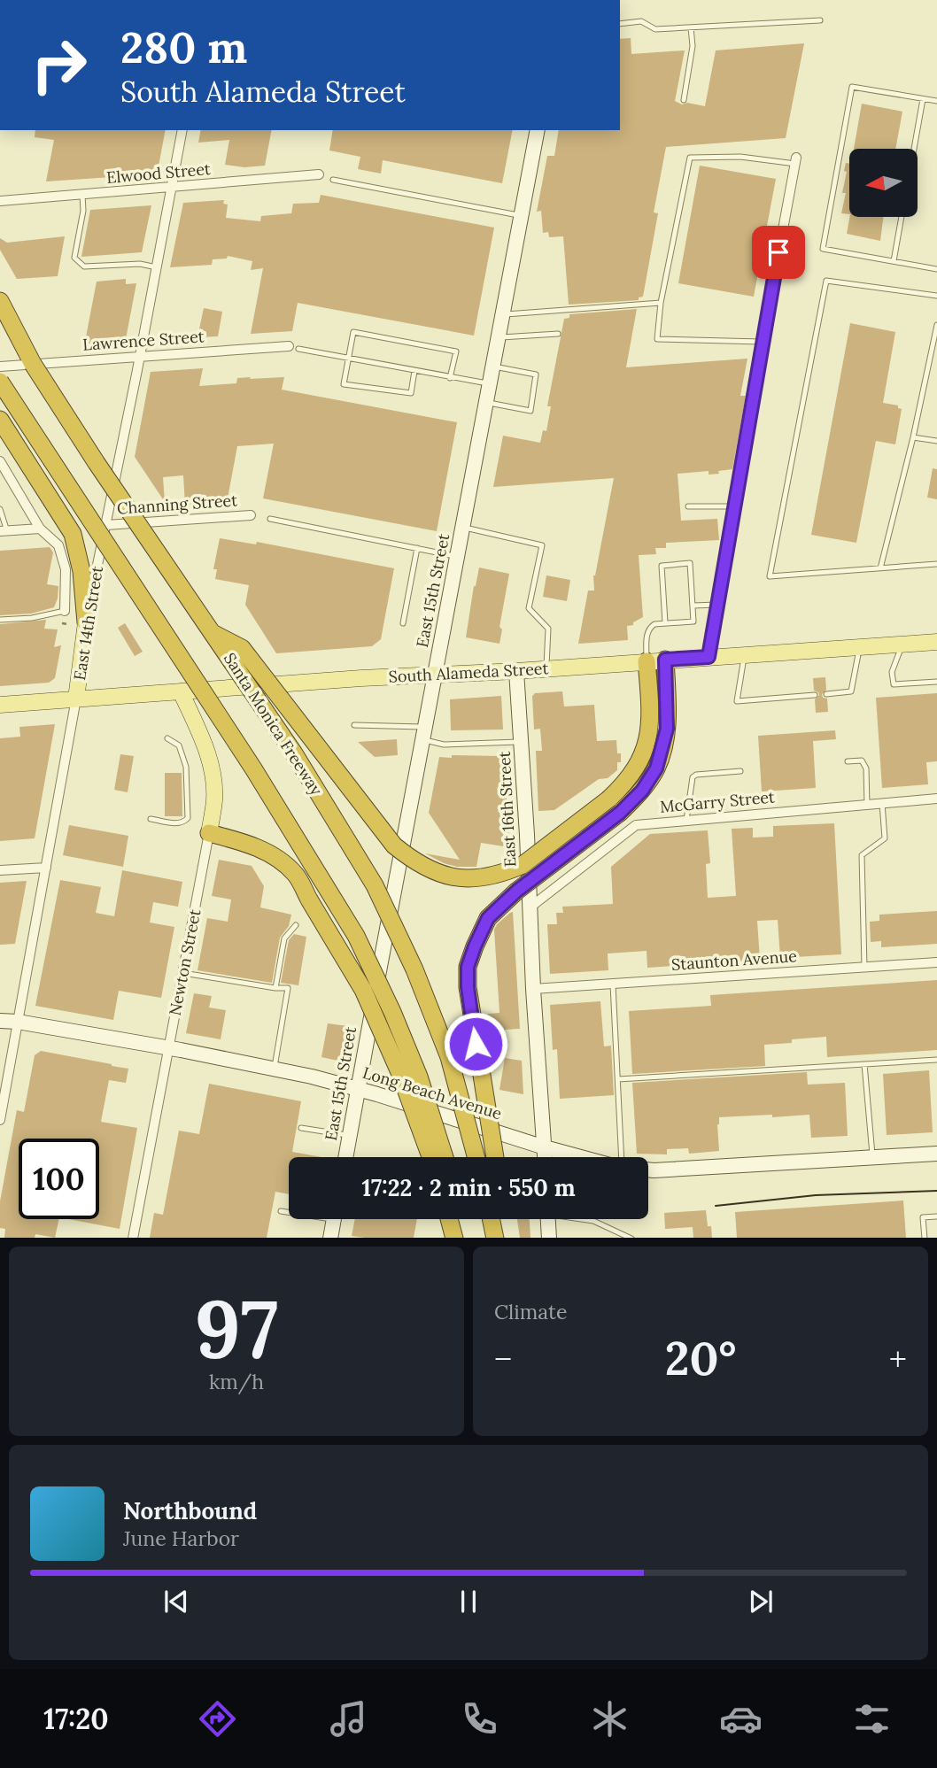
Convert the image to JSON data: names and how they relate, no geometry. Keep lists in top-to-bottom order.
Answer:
{
  "streets": {
    "highway": ["Santa Monica Freeway"],
    "main road": ["East 14th Street", "South Alameda Street", "Newton Street"],
    "street": [
      "Elwood Street",
      "Lawrence Street",
      "Channing Street",
      "East 15th Street",
      "McGarry Street",
      "East 16th Street",
      "Staunton Avenue",
      "Long Beach Avenue"
    ]
  },
  "crossings": [
    ["Elwood Street", "East 14th Street"],
    ["Lawrence Street", "East 14th Street"],
    ["Channing Street", "East 14th Street"],
    ["East 15th Street", "South Alameda Street"],
    ["East 15th Street", "Long Beach Avenue"],
    ["East 14th Street", "South Alameda Street"],
    ["East 14th Street", "Long Beach Avenue"],
    ["South Alameda Street", "East 16th Street"],
    ["South Alameda Street", "Newton Street"],
    ["McGarry Street", "East 16th Street"],
    ["East 16th Street", "Staunton Avenue"],
    ["East 16th Street", "Long Beach Avenue"],
    ["Newton Street", "Long Beach Avenue"]
  ],
  "north": "left",
  "page": {
    "turn": ["280 m", "South Alameda Street"],
    "limit": "100",
    "trip": "17:22 · 2 min · 550 m",
    "tile": [
      ["97", "km/h"],
      "Climate"
    ],
    "heat": ["−", "20°", "+"],
    "song": ["Northbound", "June Harbor"],
    "tabs": "17:20"
  }
}
